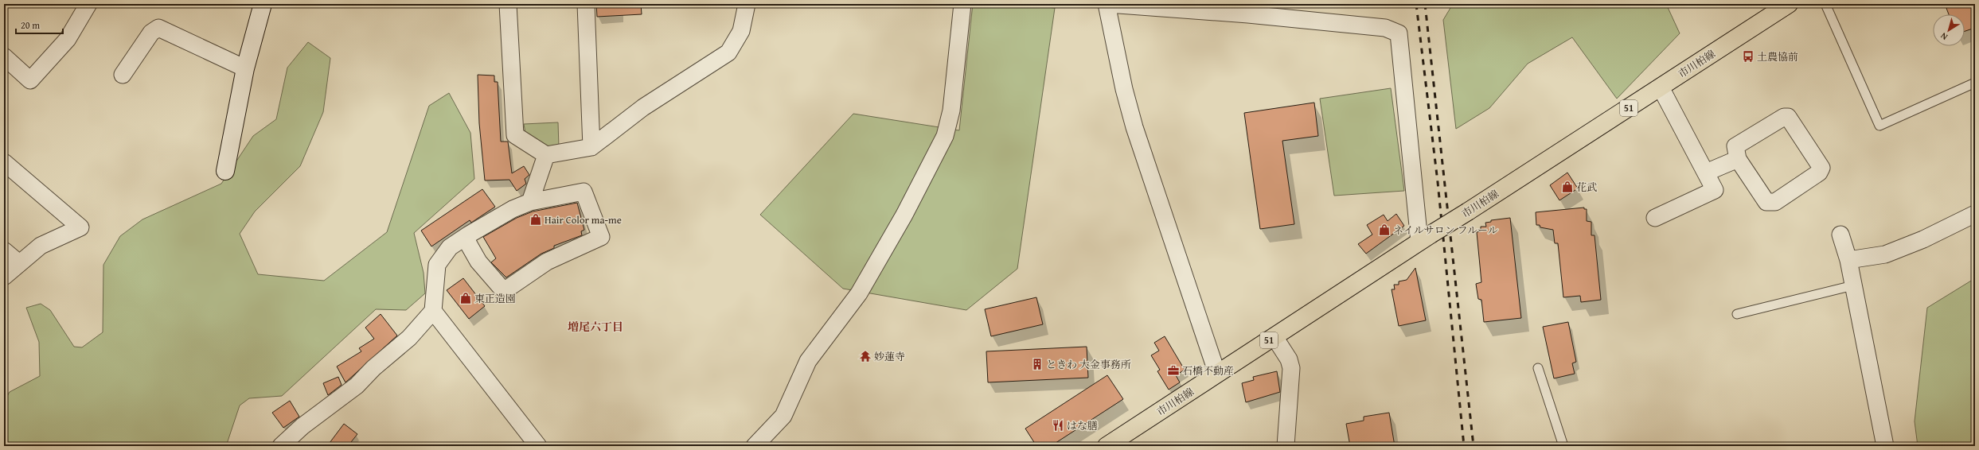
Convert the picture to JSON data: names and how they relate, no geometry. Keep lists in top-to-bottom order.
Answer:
{
  "streets": {
    "main road": ["市川柏線", "51"]
  },
  "districts": ["増尾六丁目"],
  "places": {
    "bus stop": ["土農協前"],
    "shop": [
      "花武",
      "Hair Color ma-me",
      "ネイルサロン フルール",
      "東正造園"
    ],
    "temple": ["妙蓮寺"],
    "building": ["ときわ 大金事務所"],
    "office": ["石橋不動産"],
    "restaurant": ["はな膳"]
  },
  "scale_bar": "20 m",
  "north": "bottom left"
}
